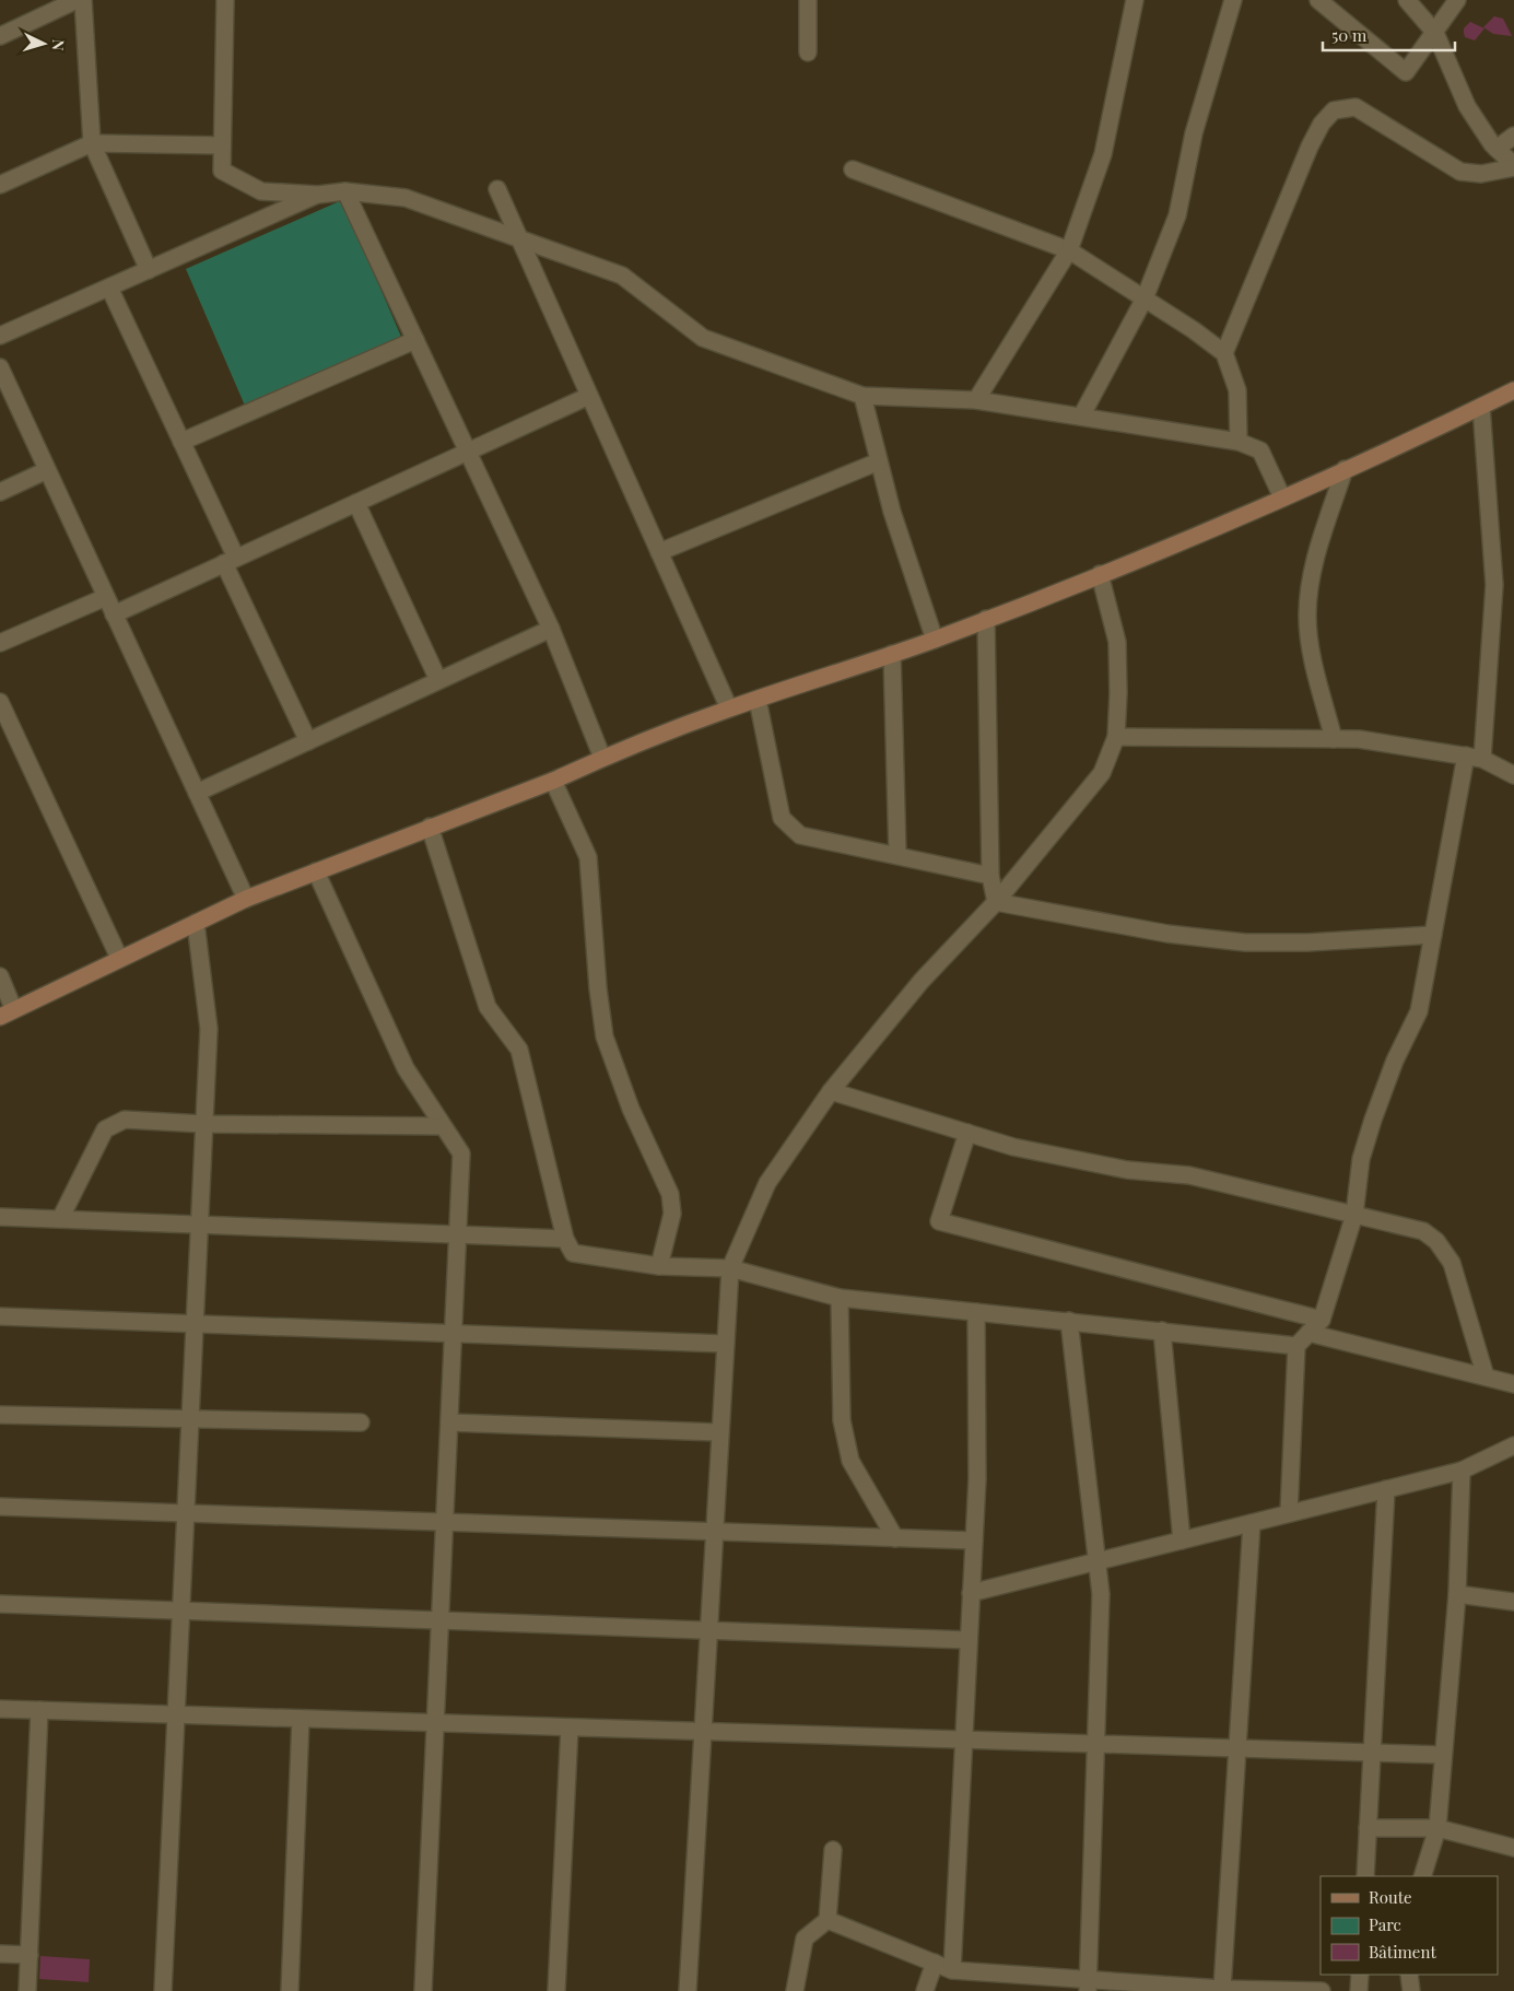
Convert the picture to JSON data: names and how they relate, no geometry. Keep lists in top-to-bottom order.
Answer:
{
  "legend": ["Route", "Parc", "Bâtiment"],
  "scale_bar": "50 m",
  "north": "right"
}
